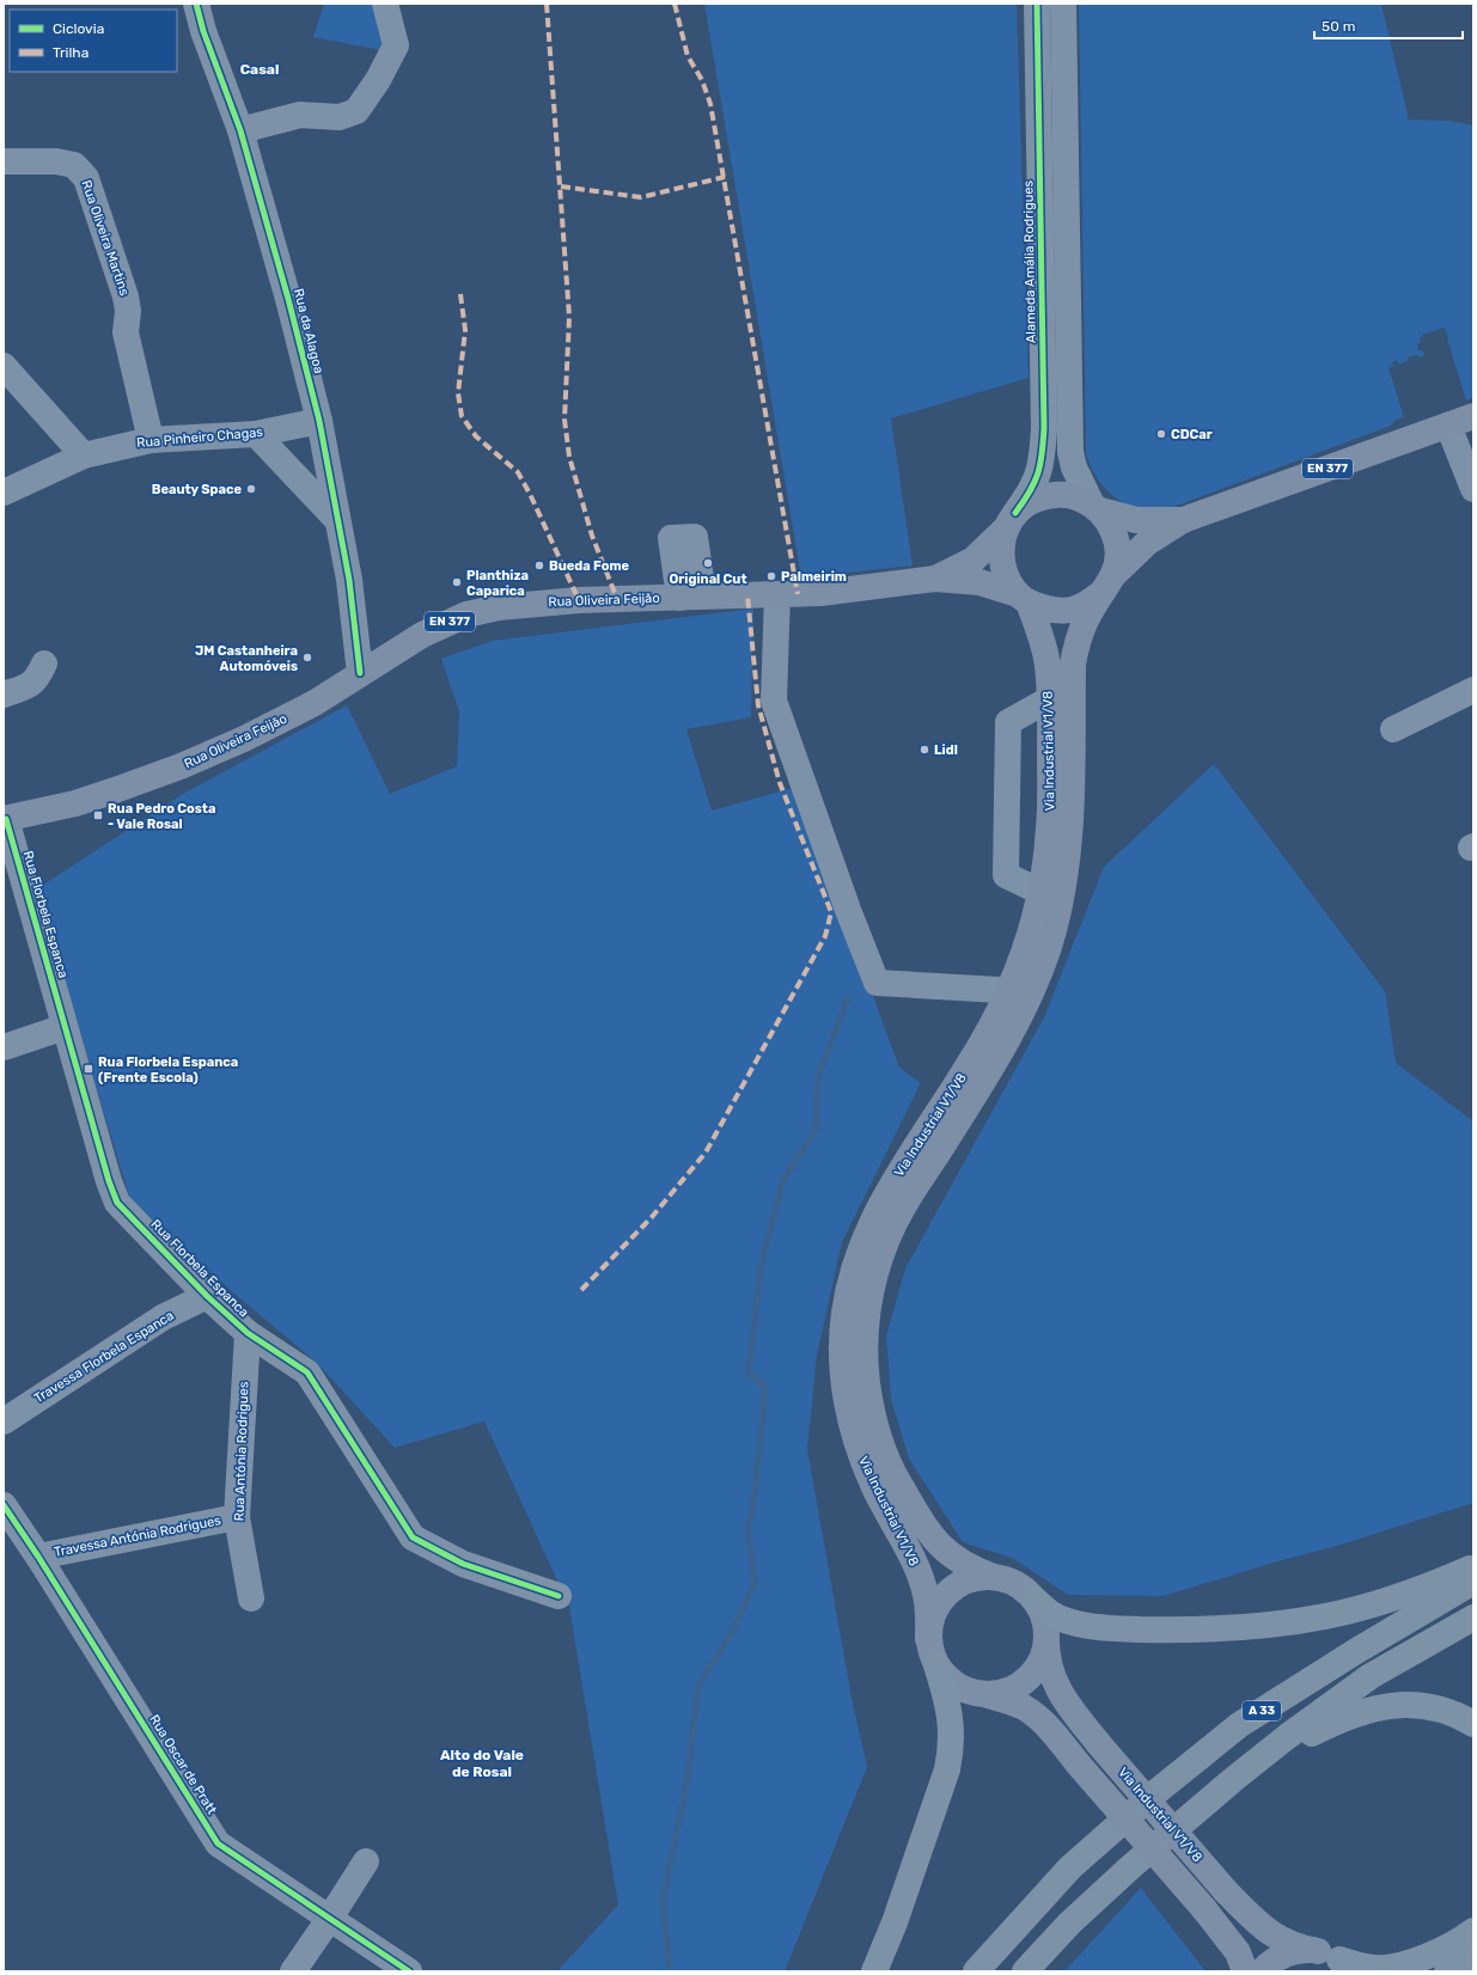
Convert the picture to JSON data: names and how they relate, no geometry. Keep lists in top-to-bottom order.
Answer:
{
  "streets": {
    "highway": ["A 33"],
    "main road": ["EN 377", "Rua Oliveira Feijão", "Via Industrial V1/V8"],
    "street": [
      "Rua Oliveira Martins",
      "Alameda Amália Rodrigues",
      "Rua da Alagoa",
      "Rua Pinheiro Chagas",
      "Rua Florbela Espanca",
      "Travessa Florbela Espanca",
      "Rua Antónia Rodrigues",
      "Travessa Antónia Rodrigues",
      "Rua Oscar de Pratt"
    ]
  },
  "crossings": [
    ["Rua Oliveira Martins", "Rua Pinheiro Chagas"],
    ["Alameda Amália Rodrigues", "EN 377"],
    ["Alameda Amália Rodrigues", "Rua Oliveira Feijão"],
    ["Alameda Amália Rodrigues", "Via Industrial V1/V8"],
    ["Rua da Alagoa", "Rua Pinheiro Chagas"],
    ["Rua da Alagoa", "Rua Oliveira Feijão"],
    ["EN 377", "Rua Oliveira Feijão"],
    ["EN 377", "Via Industrial V1/V8"],
    ["Rua Oliveira Feijão", "Via Industrial V1/V8"],
    ["Rua Oliveira Feijão", "Rua Florbela Espanca"],
    ["Rua Florbela Espanca", "Travessa Florbela Espanca"],
    ["Rua Florbela Espanca", "Rua Antónia Rodrigues"],
    ["Rua Antónia Rodrigues", "Travessa Antónia Rodrigues"],
    ["Travessa Antónia Rodrigues", "Rua Oscar de Pratt"]
  ],
  "districts": ["Casal", "Alto do Vale de Rosal"],
  "places": {
    "other": [
      "CDCar",
      "Beauty Space",
      "Original Cut",
      "Bueda Fome",
      "Palmeirim",
      "Planthiza Caparica",
      "JM Castanheira Automóveis",
      "Lidl"
    ],
    "transit": ["Rua Pedro Costa - Vale Rosal", "Rua Florbela Espanca (Frente Escola)"]
  },
  "legend": ["Ciclovia", "Trilha"],
  "scale_bar": "50 m"
}
